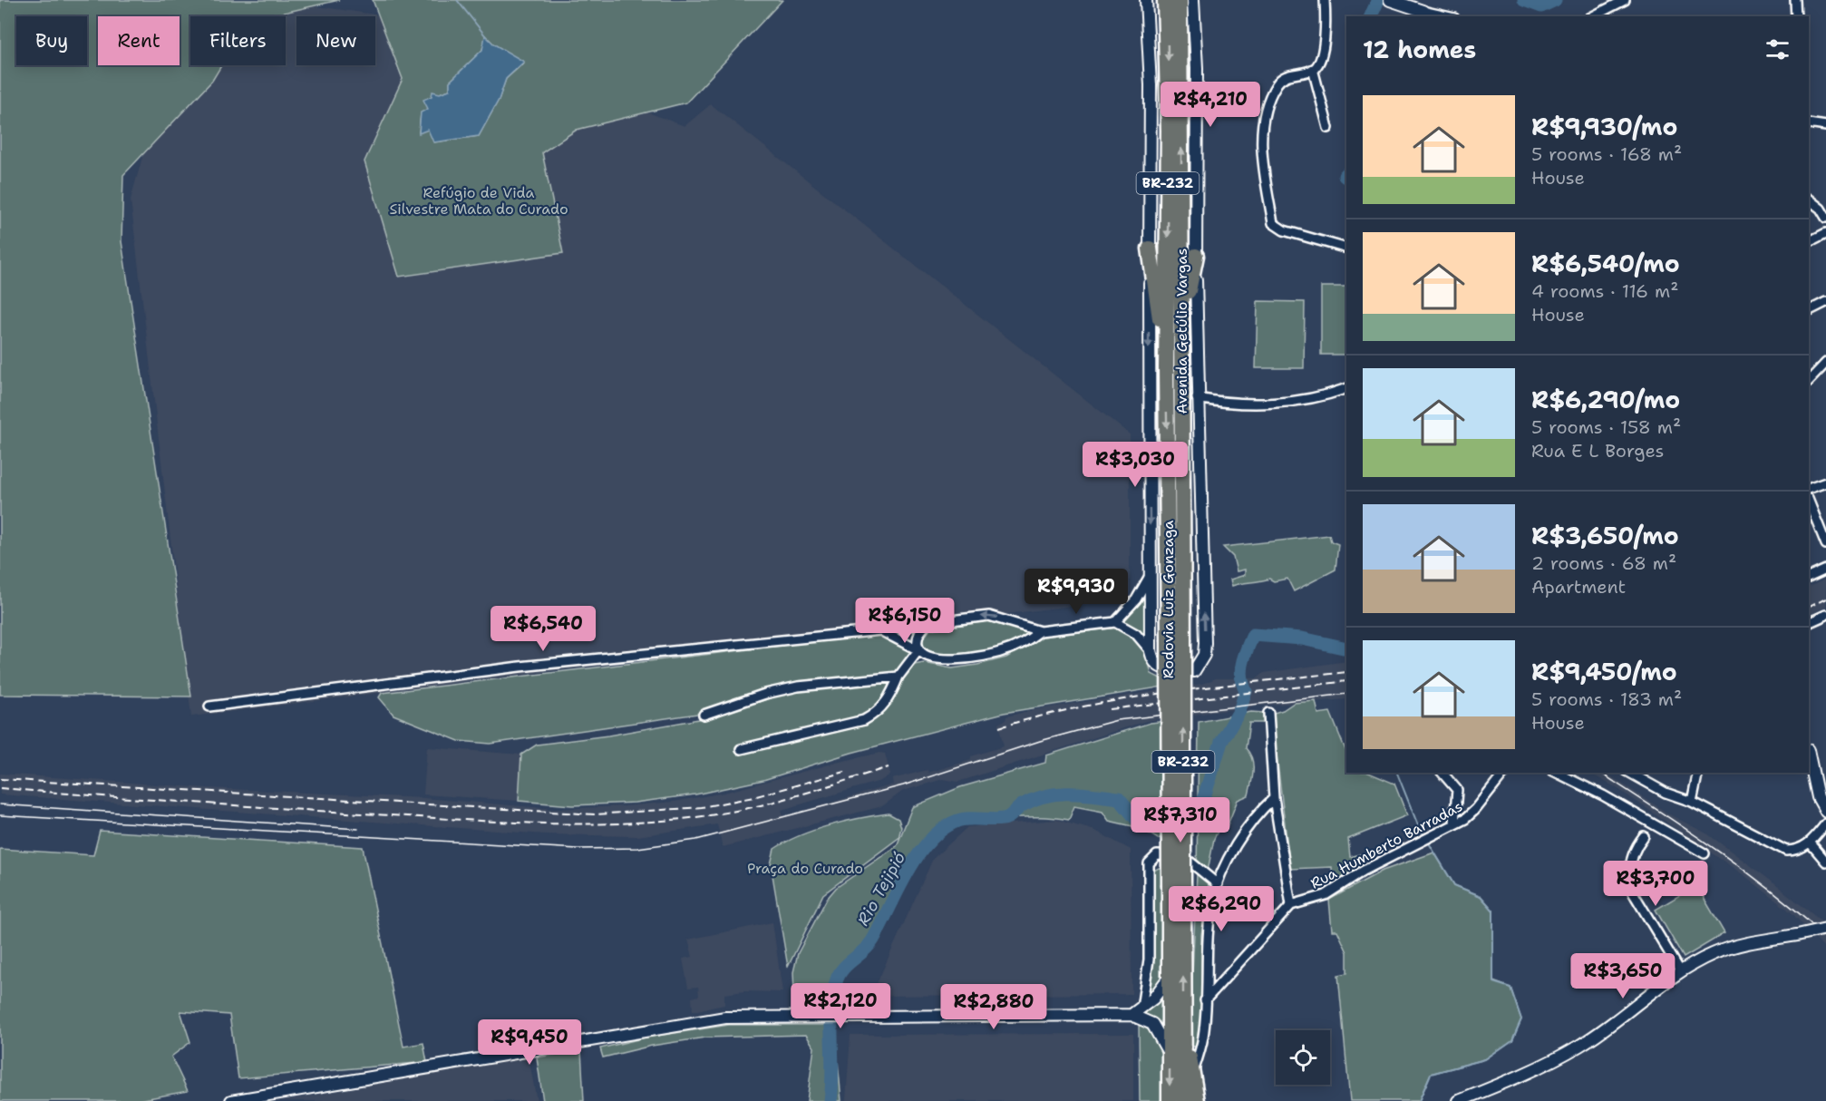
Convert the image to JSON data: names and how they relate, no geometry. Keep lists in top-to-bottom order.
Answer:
{
  "streets": {
    "highway": ["BR-232", "Rodovia Luiz Gonzaga"],
    "street": ["Avenida Getúlio Vargas", "Rua Humberto Barradas"]
  },
  "water": ["Rio Tejipió"],
  "parks": ["Refúgio de Vida Silvestre Mata do Curado", "Praça do Curado"],
  "page": {
    "chip": [
      "Buy",
      "Rent",
      "Filters",
      "New"
    ],
    "heading": "12 homes",
    "price": [
      "R$4,210",
      "R$3,030",
      "R$9,930",
      "R$6,150",
      "R$6,540",
      "R$7,310",
      "R$3,700",
      "R$6,290",
      "R$3,650",
      "R$2,120",
      "R$2,880",
      "R$9,450"
    ],
    "list": [
      {
        "name": "R$9,930/mo",
        "note": "5 rooms · 168 m² · House"
      },
      {
        "name": "R$6,540/mo",
        "note": "4 rooms · 116 m² · House"
      },
      {
        "name": "R$6,290/mo",
        "note": "5 rooms · 158 m² · Rua E L Borges"
      },
      {
        "name": "R$3,650/mo",
        "note": "2 rooms · 68 m² · Apartment"
      },
      {
        "name": "R$9,450/mo",
        "note": "5 rooms · 183 m² · House"
      }
    ]
  }
}
